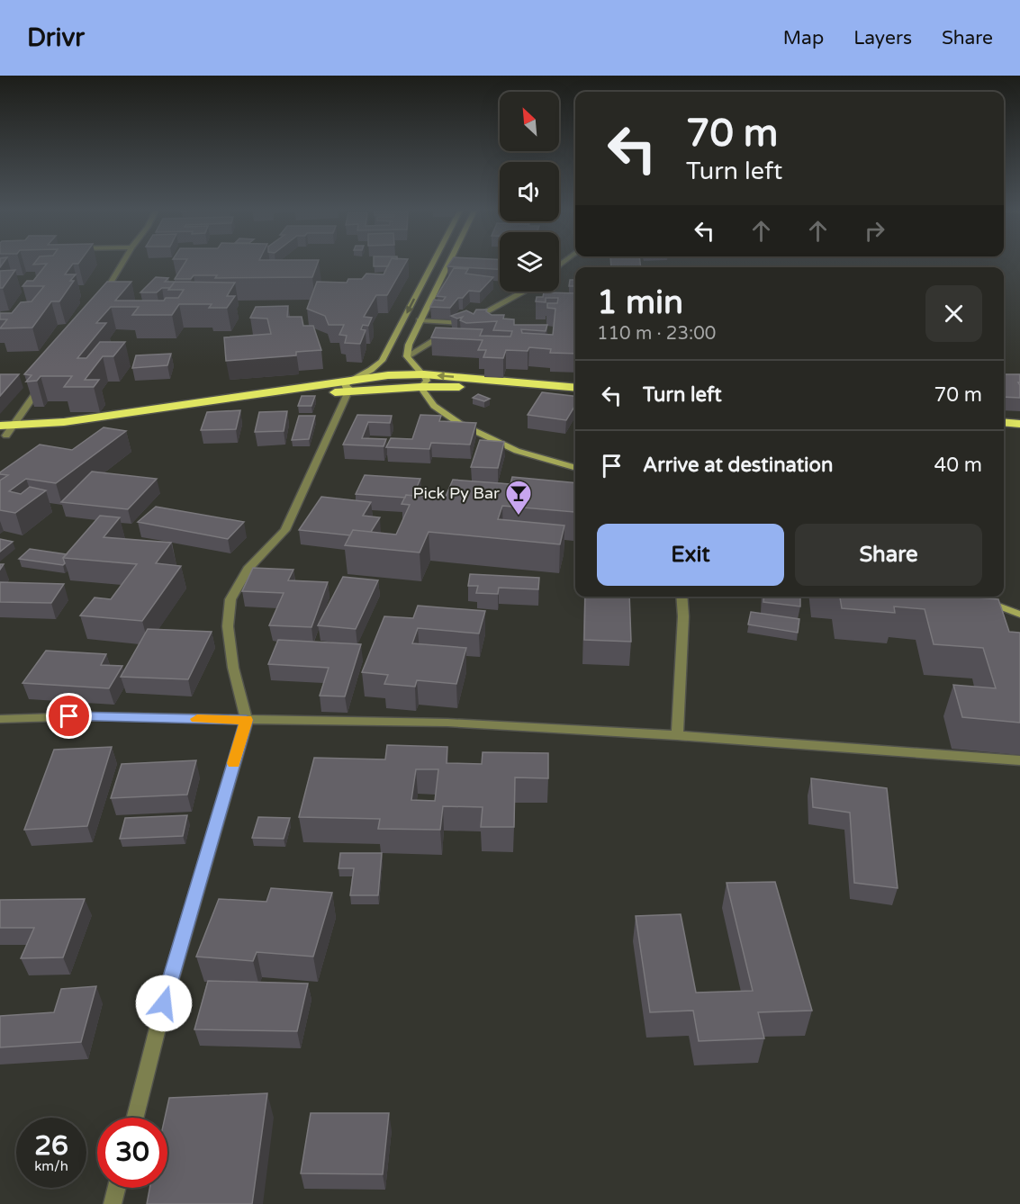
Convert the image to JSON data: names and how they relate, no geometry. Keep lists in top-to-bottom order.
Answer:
{
  "places": {
    "bar": ["Pick Py Bar"]
  },
  "north": "top left",
  "page": {
    "header": "Drivr",
    "nav": ["Map", "Layers", "Share"],
    "turn": ["70 m", "Turn left"],
    "heading": ["1 min", "110 m · 23:00"],
    "list": [
      {
        "name": "Turn left",
        "value": "70 m"
      },
      {
        "name": "Arrive at destination",
        "value": "40 m"
      }
    ],
    "buttons": ["Exit", "Share"],
    "speed": "26 km/h",
    "limit": "30"
  }
}
